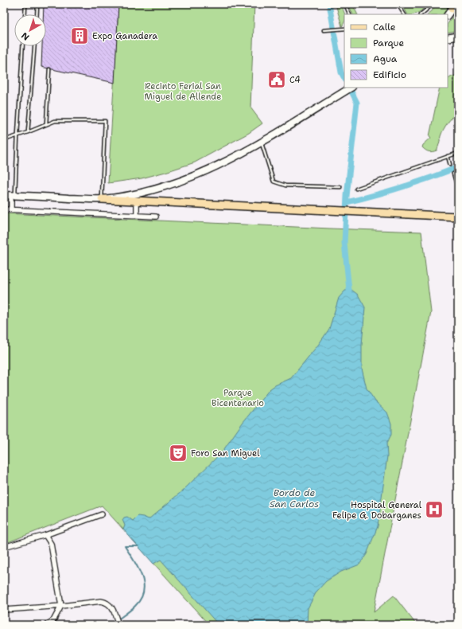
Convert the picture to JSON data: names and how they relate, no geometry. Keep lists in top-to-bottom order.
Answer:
{
  "water": ["Bordo de San Carlos"],
  "parks": ["Recinto Ferial San Miguel de Allende", "Parque Bicentenario"],
  "places": {
    "building": ["Expo Ganadera"],
    "public building": ["C4"],
    "theatre": ["Foro San Miguel"],
    "hospital": ["Hospital General Felipe G. Dobarganes"]
  },
  "legend": [
    "Calle",
    "Parque",
    "Agua",
    "Edificio"
  ],
  "north": "bottom left"
}
